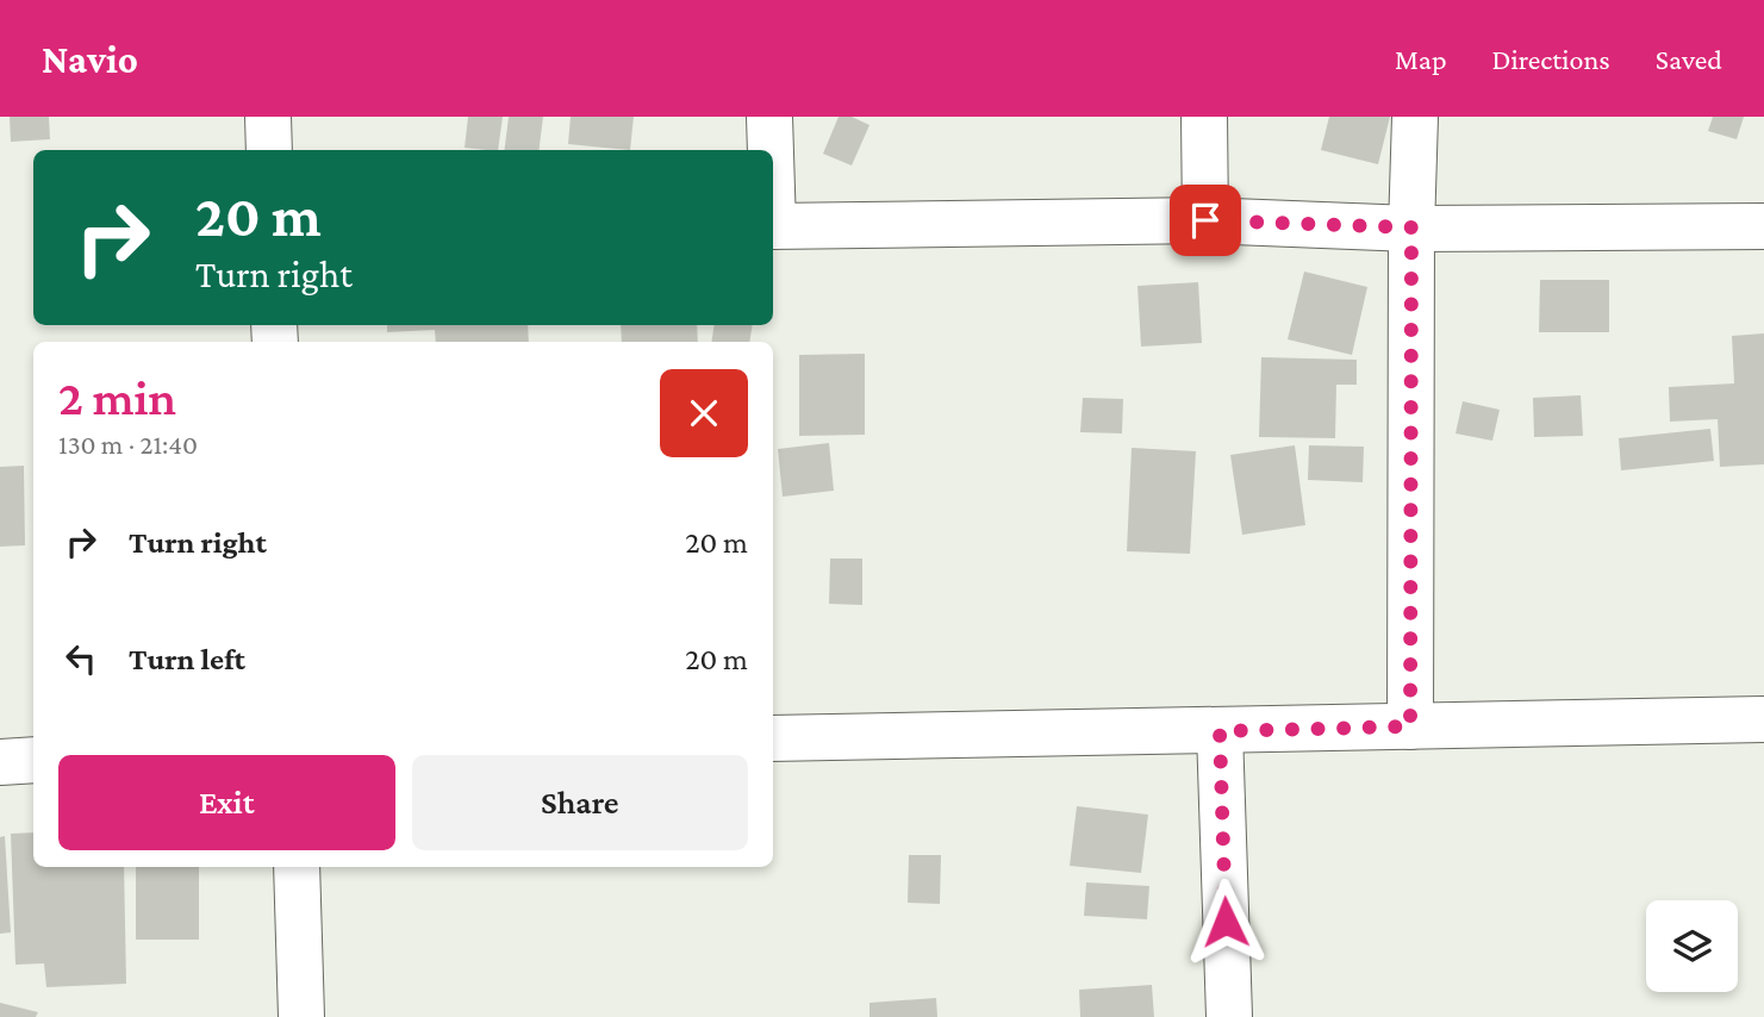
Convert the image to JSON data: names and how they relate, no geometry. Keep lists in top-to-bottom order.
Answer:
{
  "page": {
    "header": "Navio",
    "nav": ["Map", "Directions", "Saved"],
    "turn": ["20 m", "Turn right"],
    "heading": ["2 min", "130 m · 21:40"],
    "list": [
      {
        "name": "Turn right",
        "value": "20 m"
      },
      {
        "name": "Turn left",
        "value": "20 m"
      }
    ],
    "buttons": ["Exit", "Share"]
  }
}
